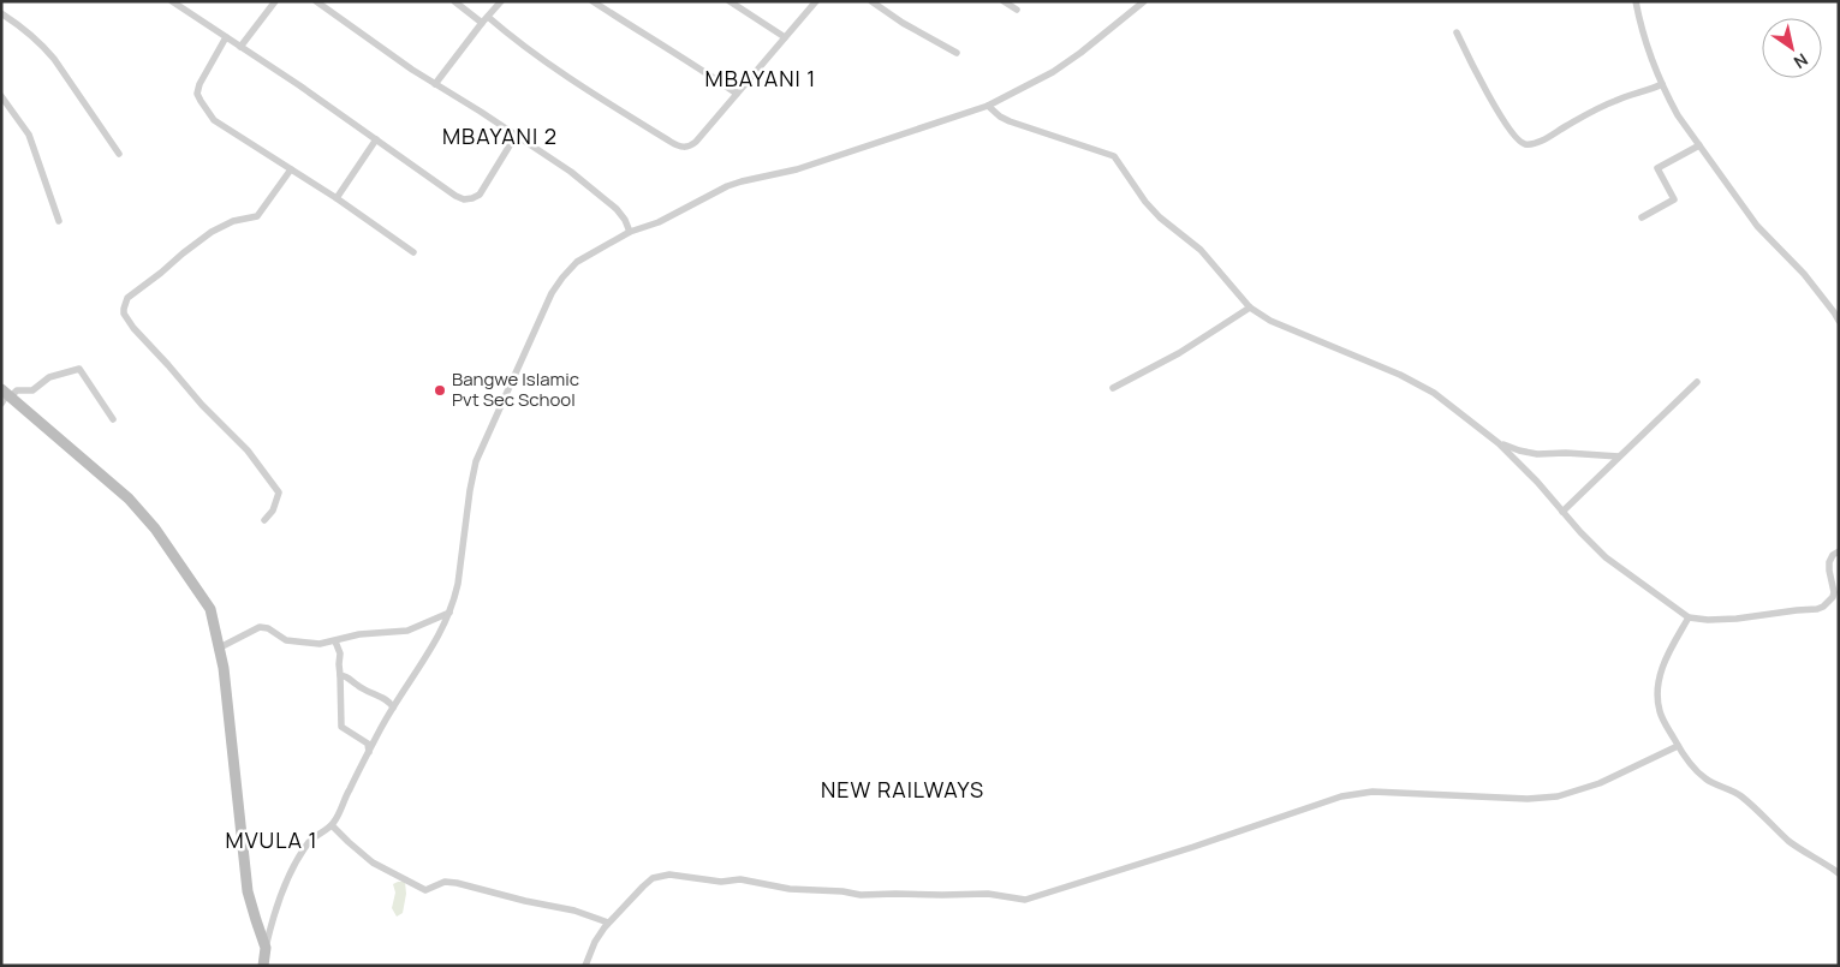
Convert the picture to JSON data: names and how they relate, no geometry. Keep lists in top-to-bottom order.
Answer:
{
  "districts": [
    "MBAYANI 1",
    "MBAYANI 2",
    "NEW RAILWAYS",
    "MVULA 1"
  ],
  "places": ["Bangwe Islamic Pvt Sec School"],
  "north": "bottom right"
}
